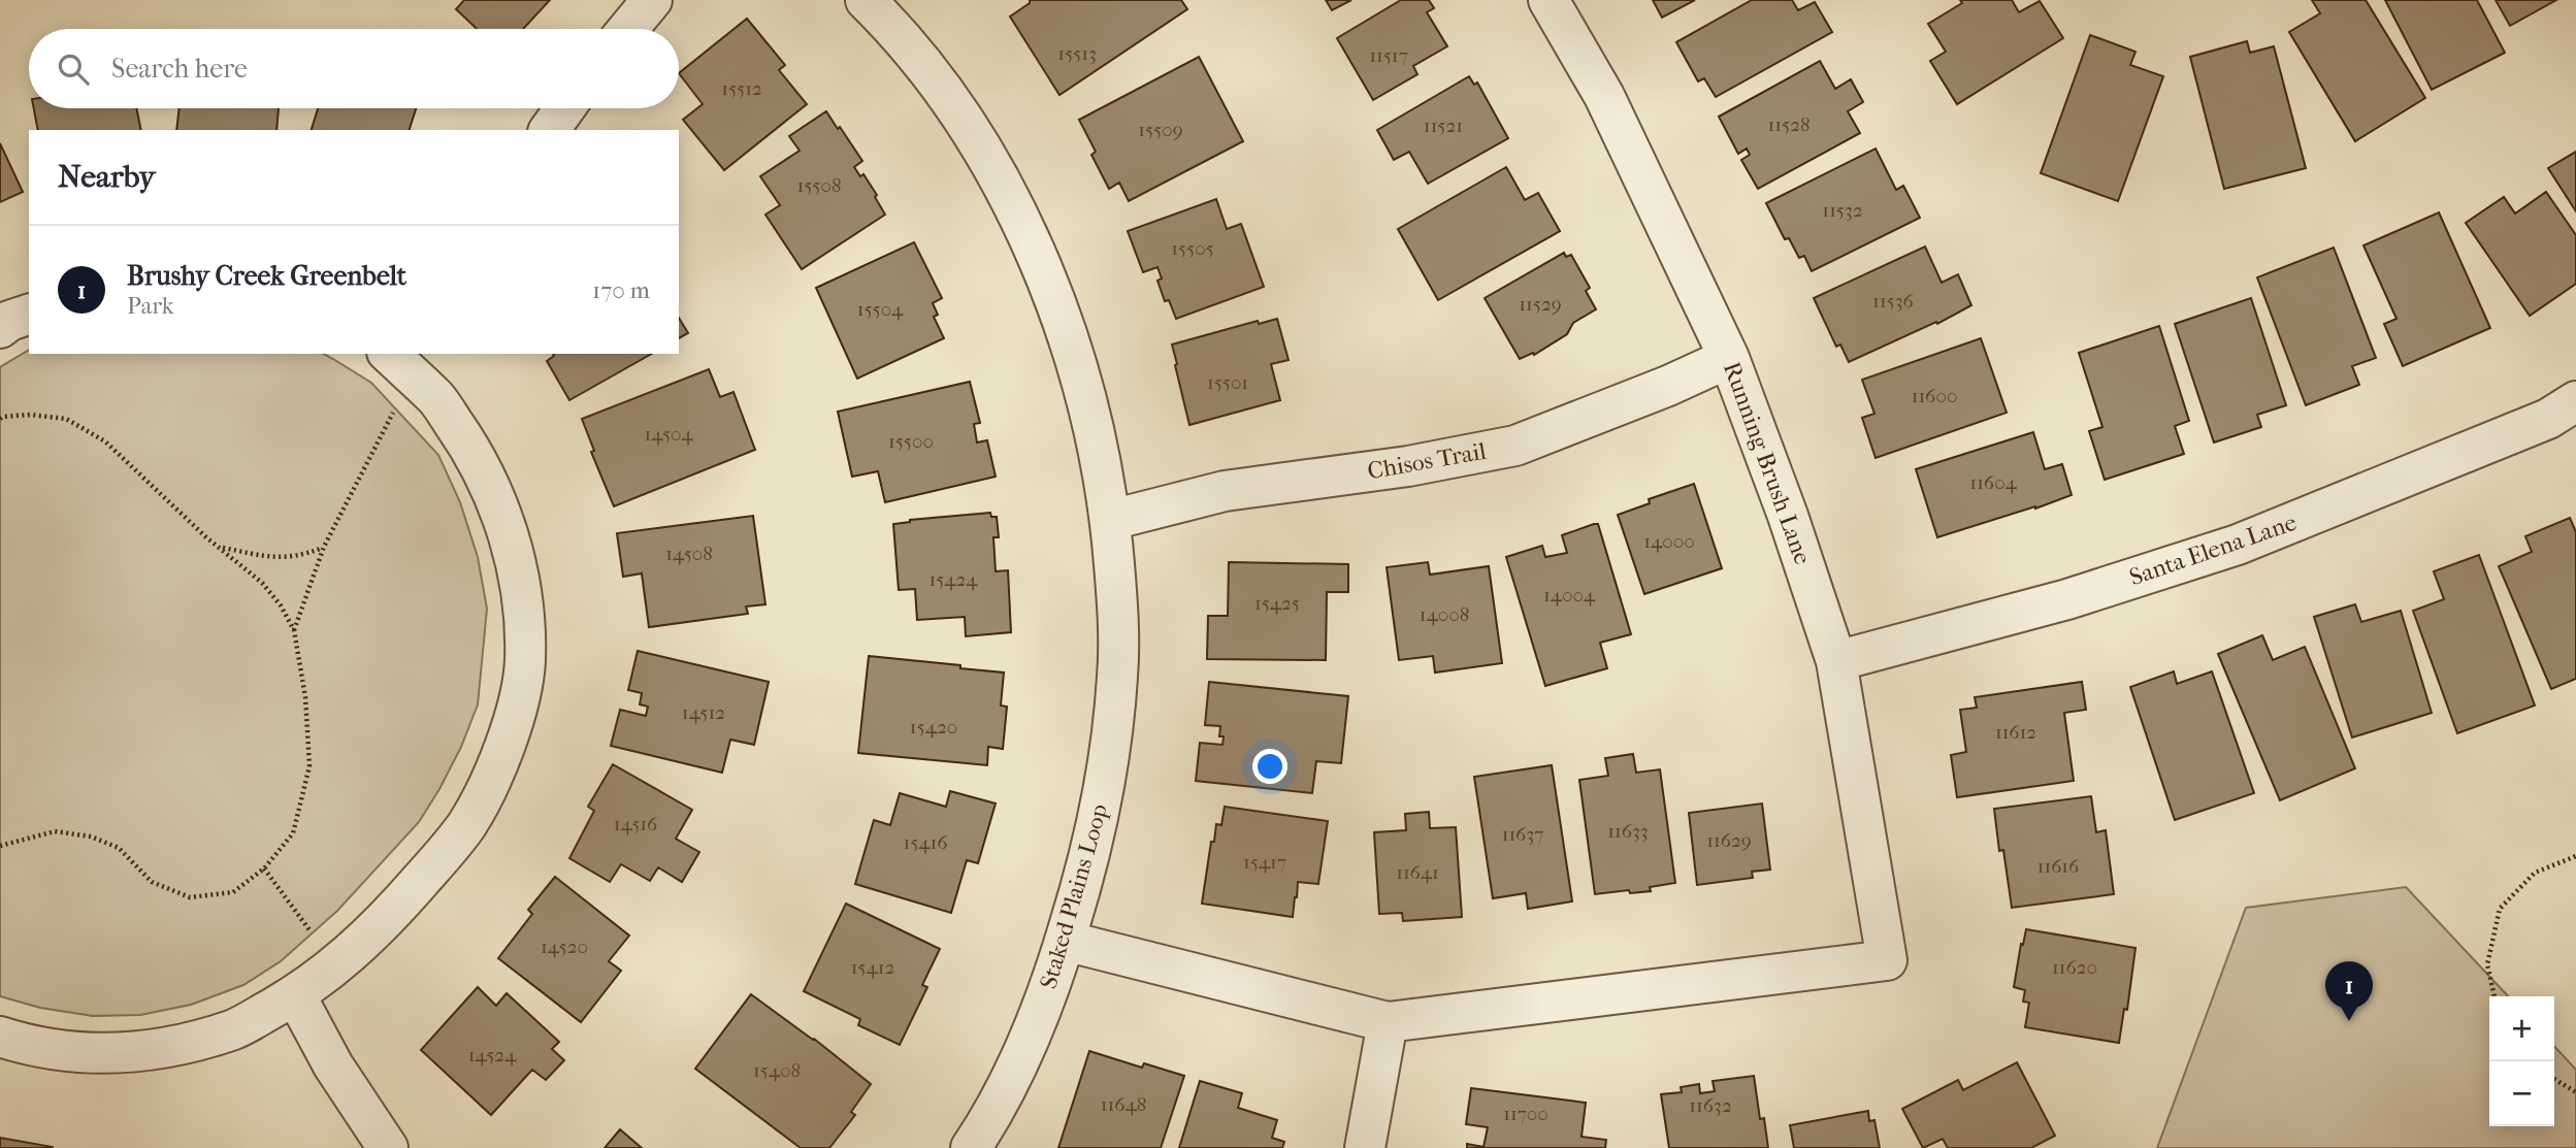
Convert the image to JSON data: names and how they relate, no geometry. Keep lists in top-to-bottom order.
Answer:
{
  "streets": {
    "street": [
      "Chisos Trail",
      "Running Brush Lane",
      "Santa Elena Lane",
      "Staked Plains Loop"
    ]
  },
  "crossings": [
    ["Chisos Trail", "Running Brush Lane"],
    ["Chisos Trail", "Staked Plains Loop"],
    ["Running Brush Lane", "Santa Elena Lane"]
  ],
  "house_numbers": [
    "15513",
    "11517",
    "15512",
    "11528",
    "11521",
    "15509",
    "15508",
    "11532",
    "15505",
    "11536",
    "11529",
    "15504",
    "15501",
    "11600",
    "14504",
    "15500",
    "11604",
    "14000",
    "14508",
    "15424",
    "14004",
    "15425",
    "14008",
    "14512",
    "15420",
    "11612",
    "14516",
    "11633",
    "11637",
    "11629",
    "15416",
    "15417",
    "11616",
    "11641",
    "14520",
    "15412",
    "11620",
    "14524",
    "15408",
    "11648",
    "11632",
    "11700"
  ],
  "page": {
    "search": "Search here",
    "heading": "Nearby",
    "list": [
      {
        "mark": "1",
        "name": "Brushy Creek Greenbelt",
        "note": "Park",
        "value": "170 m"
      }
    ],
    "pins": "1",
    "map_buttons": ["+", "−"]
  }
}
